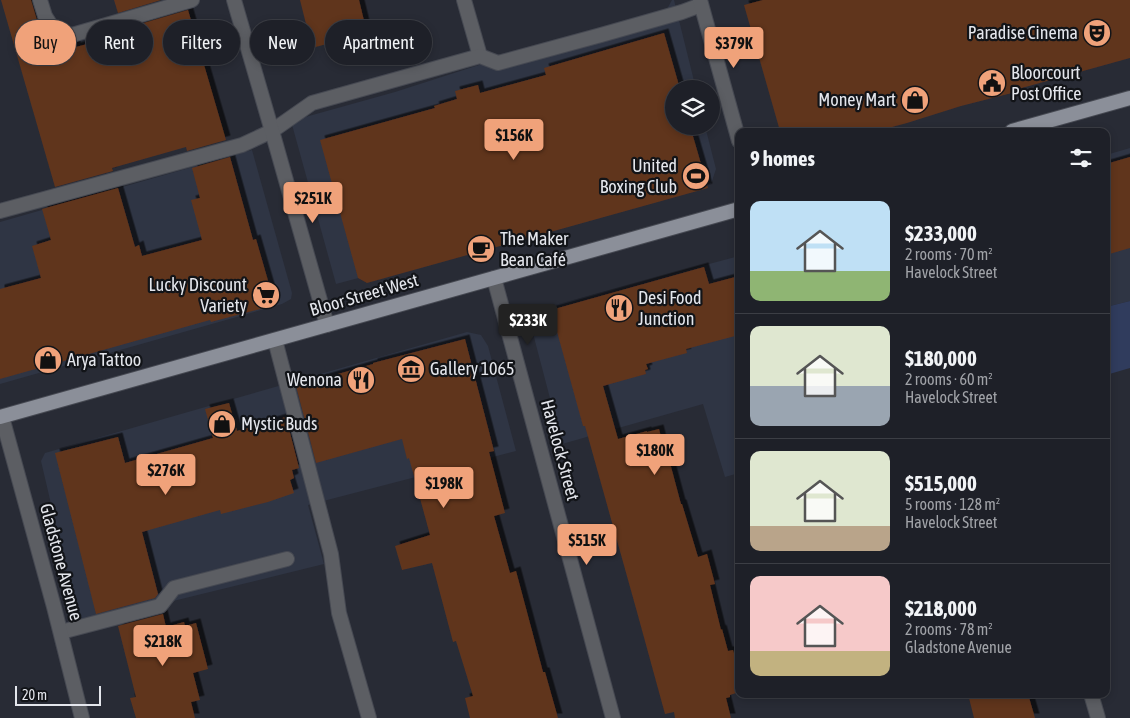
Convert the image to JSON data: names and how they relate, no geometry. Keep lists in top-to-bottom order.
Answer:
{
  "streets": {
    "main road": ["Bloor Street West"],
    "street": ["Havelock Street", "Gladstone Avenue"]
  },
  "crossings": [
    ["Bloor Street West", "Havelock Street"],
    ["Bloor Street West", "Gladstone Avenue"]
  ],
  "places": {
    "theatre": ["Paradise Cinema"],
    "public building": ["Bloorcourt Post Office"],
    "shop": ["Money Mart", "Arya Tattoo", "Mystic Buds"],
    "sports": ["United Boxing Club"],
    "cafe": ["The Maker Bean Café"],
    "supermarket": ["Lucky Discount Variety"],
    "restaurant": ["Desi Food Junction", "Wenona"],
    "museum": ["Gallery 1065"]
  },
  "scale_bar": "20 m",
  "page": {
    "chip": [
      "Buy",
      "Rent",
      "Filters",
      "New",
      "Apartment"
    ],
    "price": [
      "$379K",
      "$156K",
      "$251K",
      "$233K",
      "$180K",
      "$276K",
      "$198K",
      "$515K",
      "$218K"
    ],
    "heading": "9 homes",
    "list": [
      {
        "name": "$233,000",
        "note": "2 rooms · 70 m² · Havelock Street"
      },
      {
        "name": "$180,000",
        "note": "2 rooms · 60 m² · Havelock Street"
      },
      {
        "name": "$515,000",
        "note": "5 rooms · 128 m² · Havelock Street"
      },
      {
        "name": "$218,000",
        "note": "2 rooms · 78 m² · Gladstone Avenue"
      }
    ],
    "scale": "20 m"
  }
}
